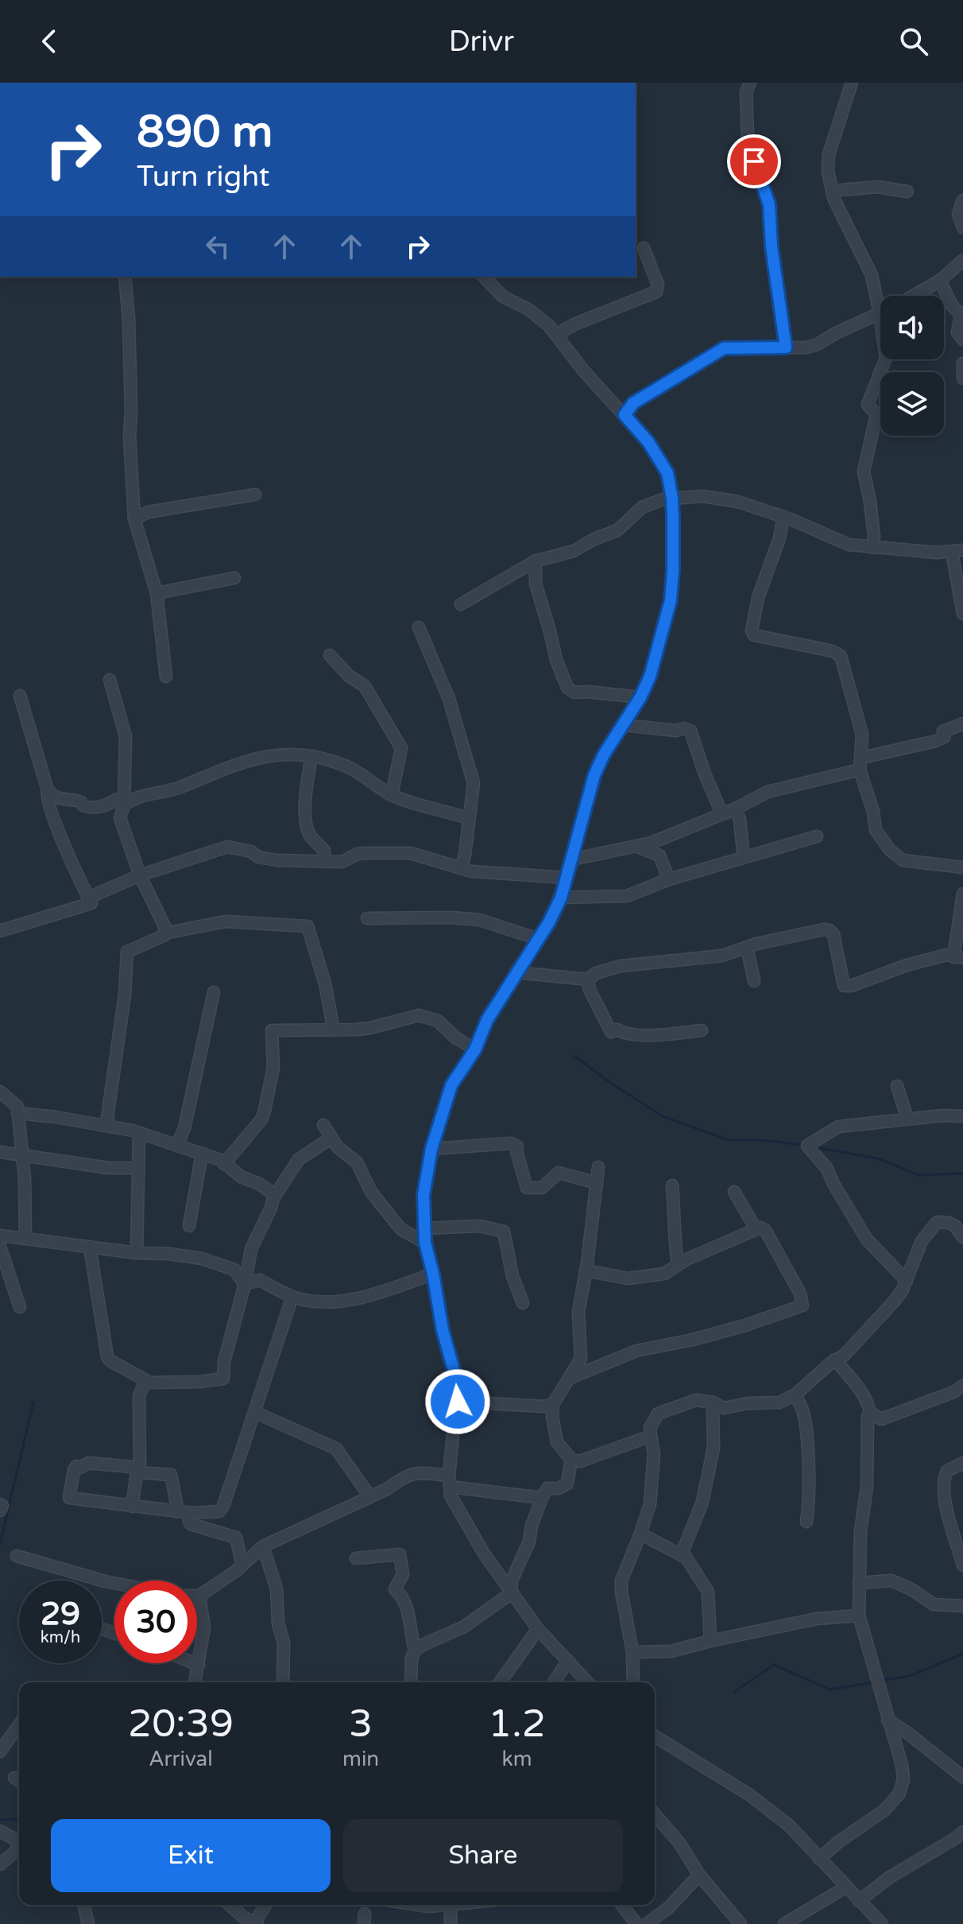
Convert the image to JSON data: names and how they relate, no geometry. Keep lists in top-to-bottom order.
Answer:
{
  "page": {
    "header": "Drivr",
    "turn": ["890 m", "Turn right"],
    "speed": "29 km/h",
    "limit": "30",
    "eta": [
      "20:39",
      "Arrival",
      "3",
      "min",
      "1.2",
      "km"
    ],
    "buttons": ["Exit", "Share"]
  }
}
